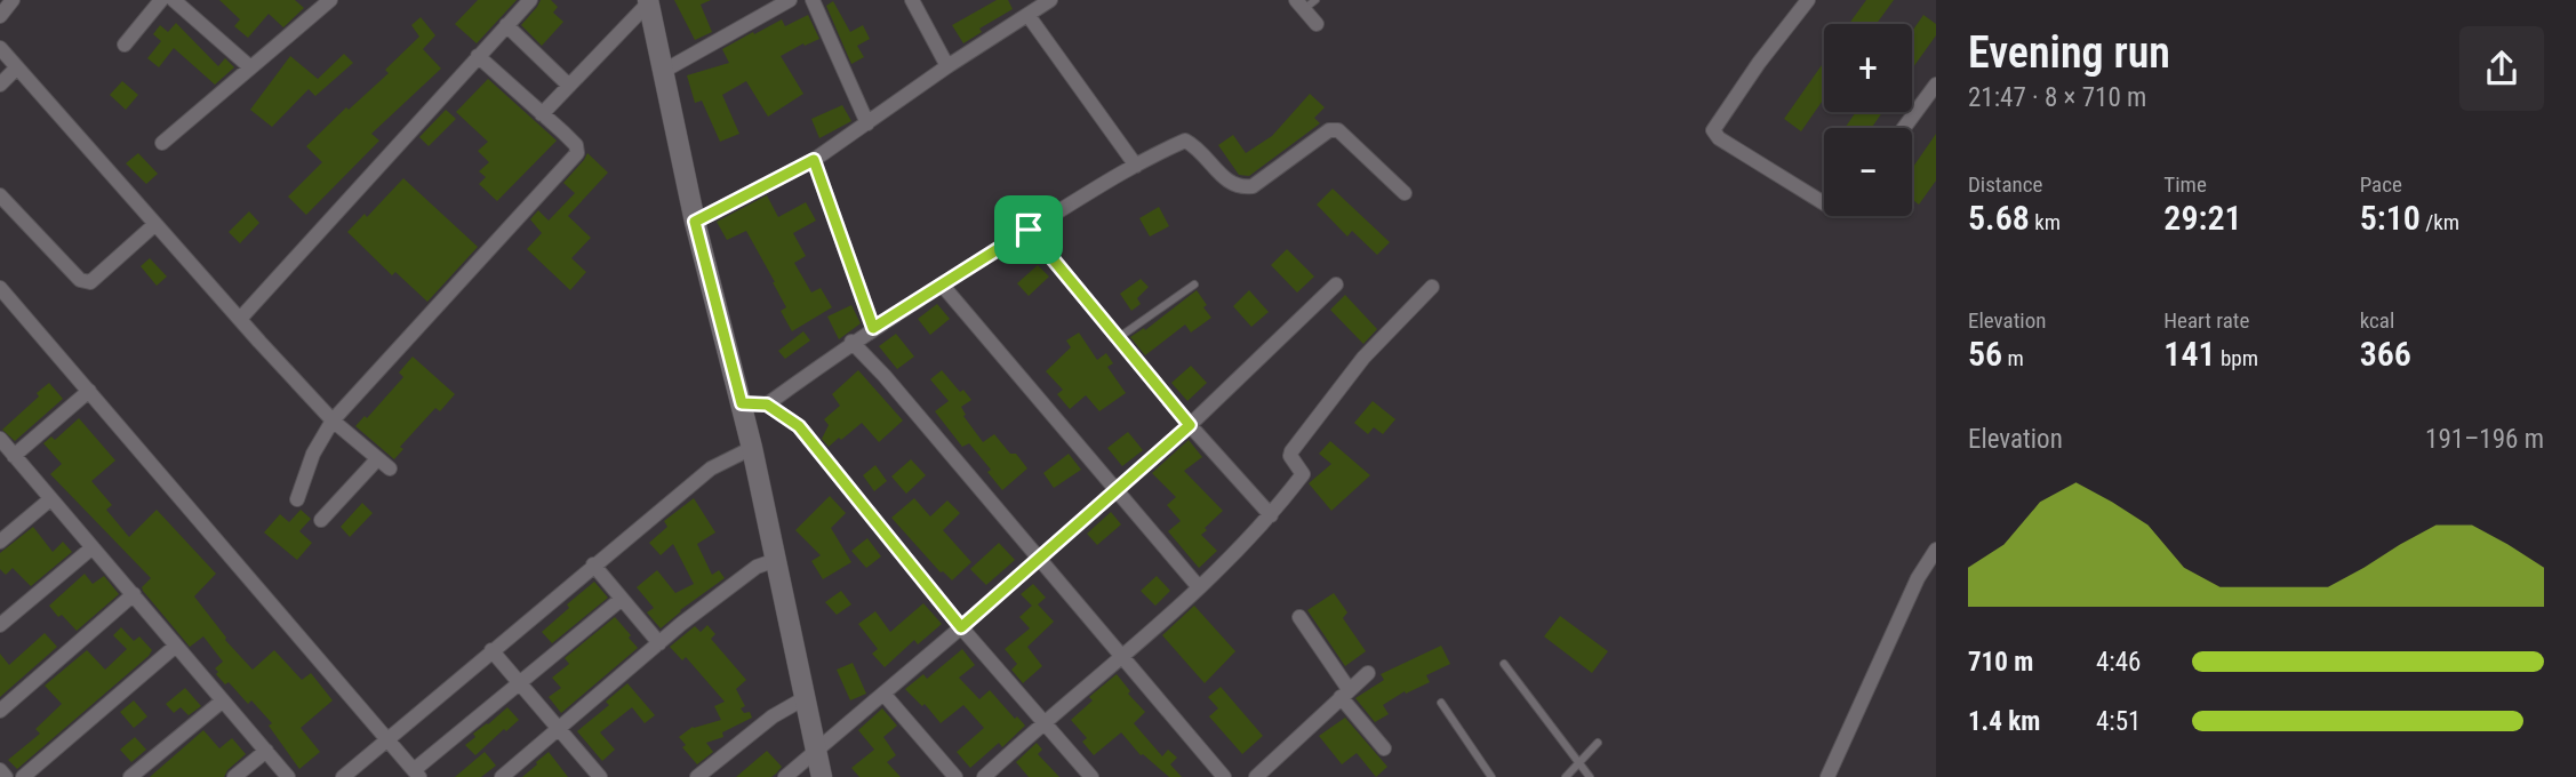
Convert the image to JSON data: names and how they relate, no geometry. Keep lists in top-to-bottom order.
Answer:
{
  "page": {
    "heading": ["Evening run", "21:47 · 8 × 710 m"],
    "map_buttons": ["+", "−"],
    "stats": [
      ["Distance", "5.68 km"],
      ["Time", "29:21"],
      ["Pace", "5:10 /km"],
      ["Elevation", "56 m"],
      ["Heart rate", "141 bpm"],
      ["kcal", "366"]
    ],
    "chart": ["Elevation", "191–196 m"],
    "list": [
      {
        "name": "710 m",
        "note": "4:46"
      },
      {
        "name": "1.4 km",
        "note": "4:51"
      }
    ]
  }
}
